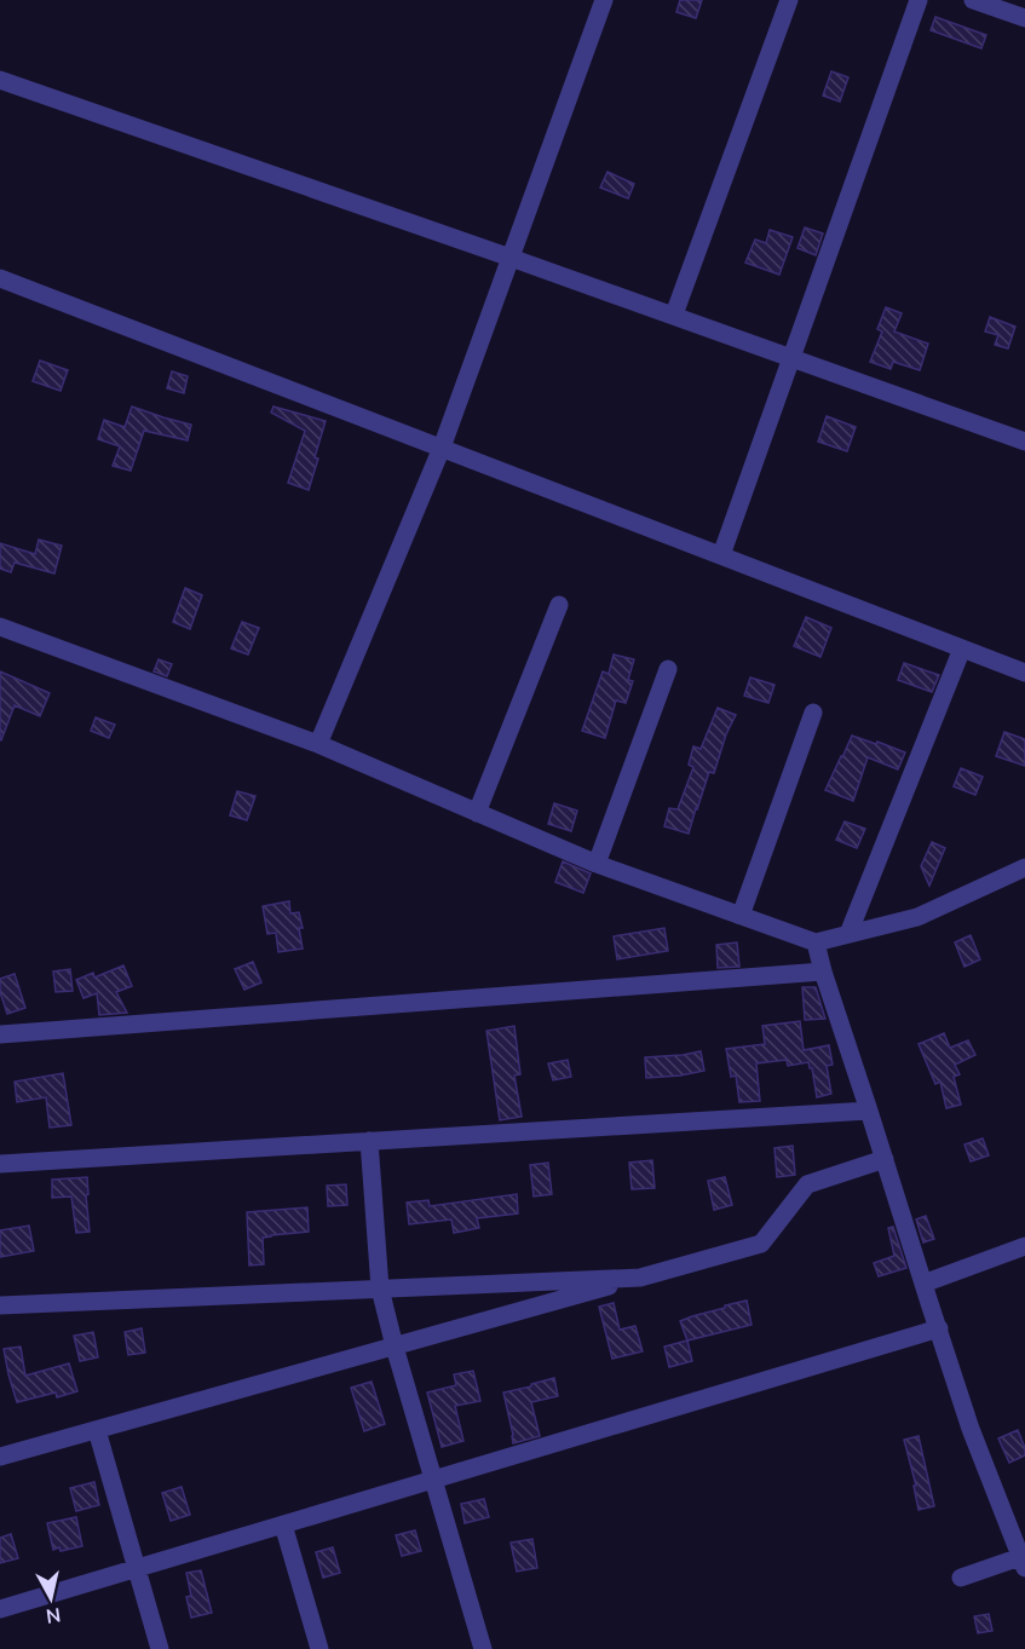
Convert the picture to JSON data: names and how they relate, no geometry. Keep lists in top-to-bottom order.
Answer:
{
  "north": "bottom"
}
